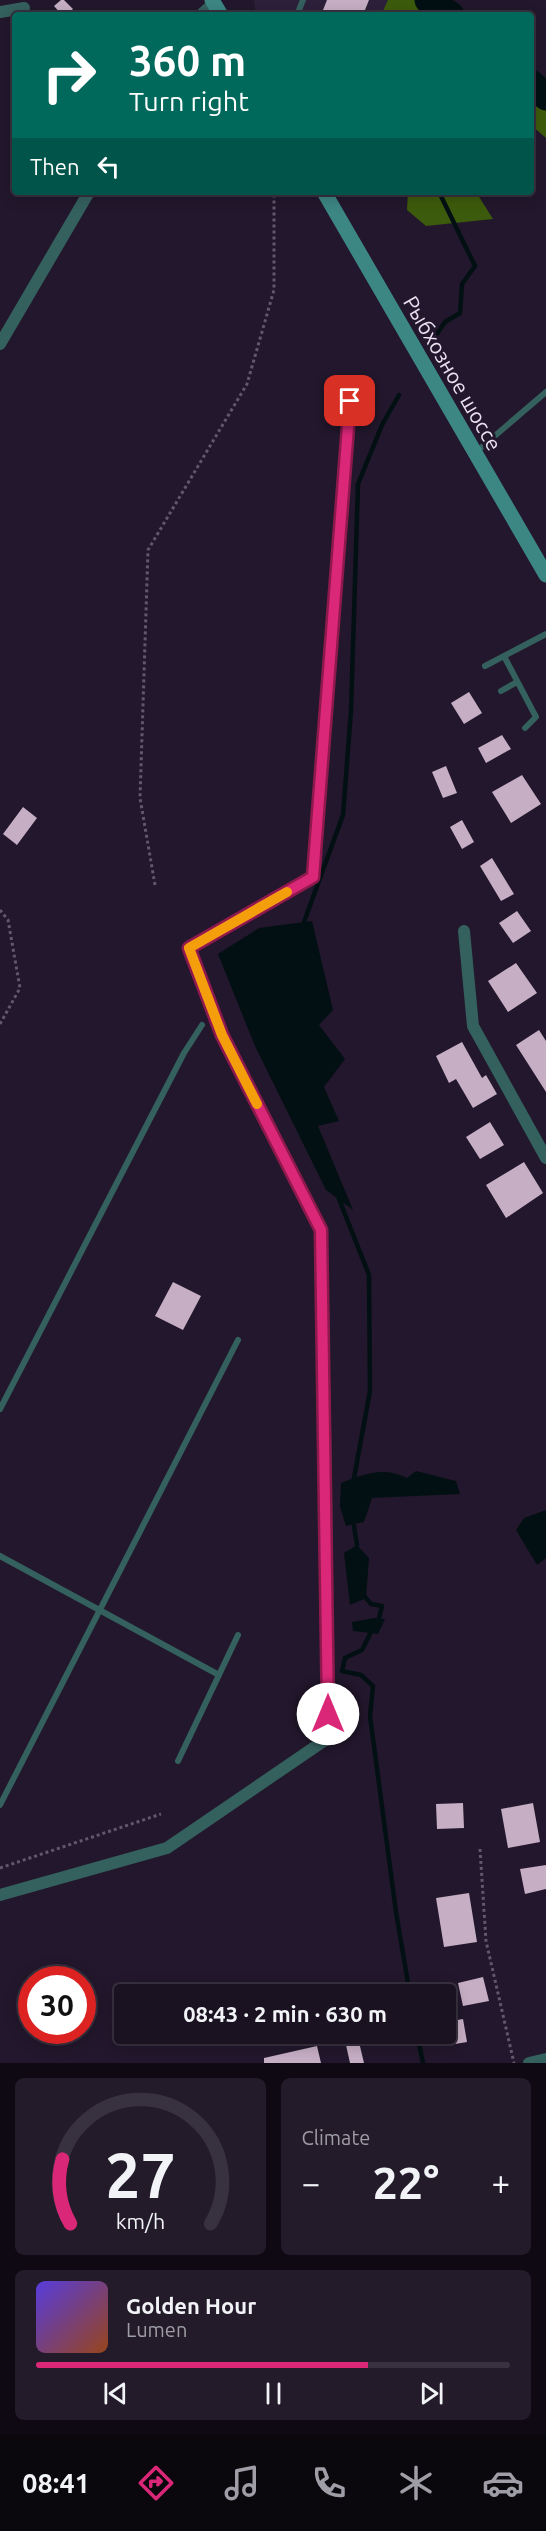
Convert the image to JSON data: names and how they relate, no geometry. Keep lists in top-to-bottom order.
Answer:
{
  "streets": {
    "main road": ["Рыбхозное шоссе"]
  },
  "page": {
    "turn": ["360 m", "Turn right"],
    "then": "Then",
    "limit": "30",
    "trip": "08:43 · 2 min · 630 m",
    "tile": "Climate",
    "heat": ["−", "22°", "+"],
    "song": ["Golden Hour", "Lumen"],
    "tabs": "08:41",
    "gauge": ["27", "km/h"]
  }
}
